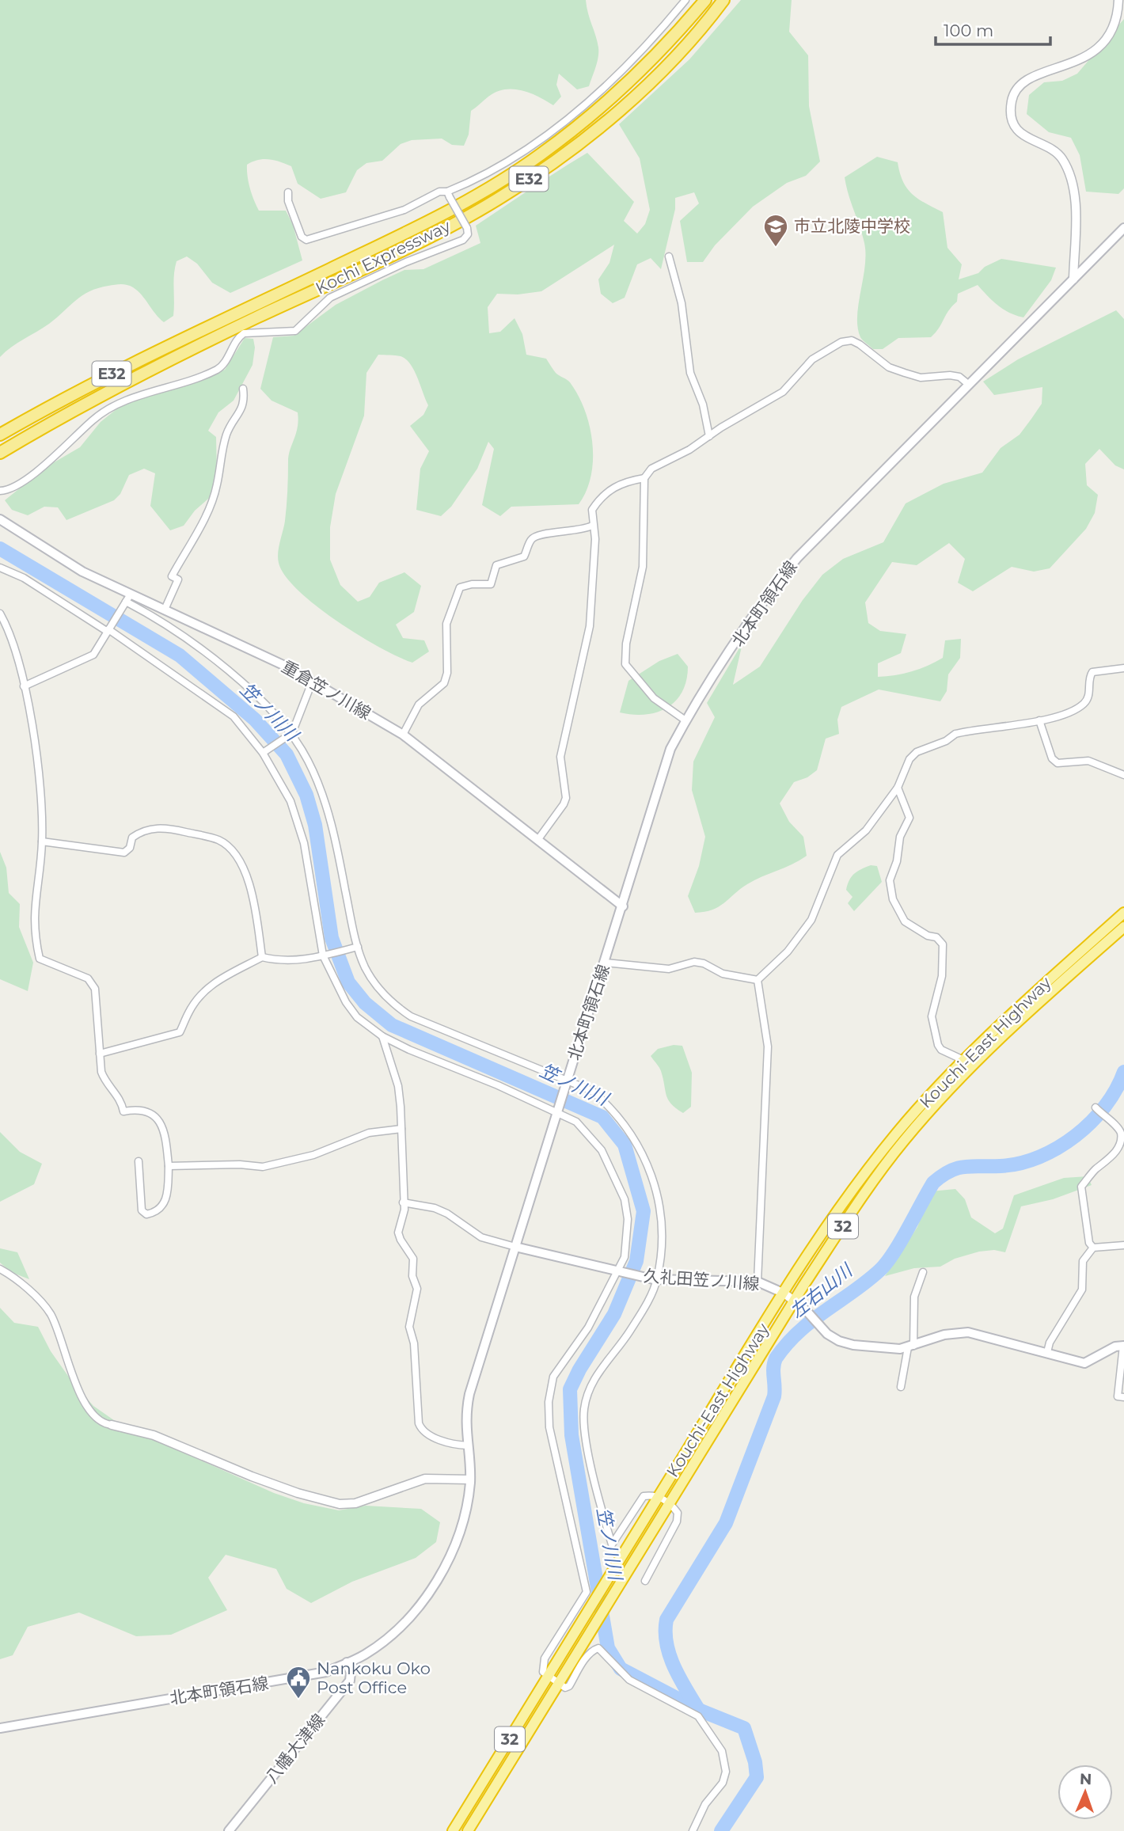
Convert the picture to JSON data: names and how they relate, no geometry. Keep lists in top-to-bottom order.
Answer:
{
  "streets": {
    "highway": [
      "E32",
      "Kochi Expressway",
      "Kouchi-East Highway",
      "32"
    ],
    "main road": [
      "北本町領石線",
      "重倉笠ノ川線",
      "久礼田笠ノ川線",
      "八幡大津線"
    ]
  },
  "crossings": [
    ["北本町領石線", "重倉笠ノ川線"],
    ["北本町領石線", "久礼田笠ノ川線"],
    ["北本町領石線", "八幡大津線"],
    ["Kouchi-East Highway", "久礼田笠ノ川線"]
  ],
  "water": ["笠ノ川川", "左右山川"],
  "places": {
    "school or university": ["市立北陵中学校"],
    "public building": ["Nankoku Oko Post Office"]
  },
  "scale_bar": "100 m",
  "north": "top"
}
